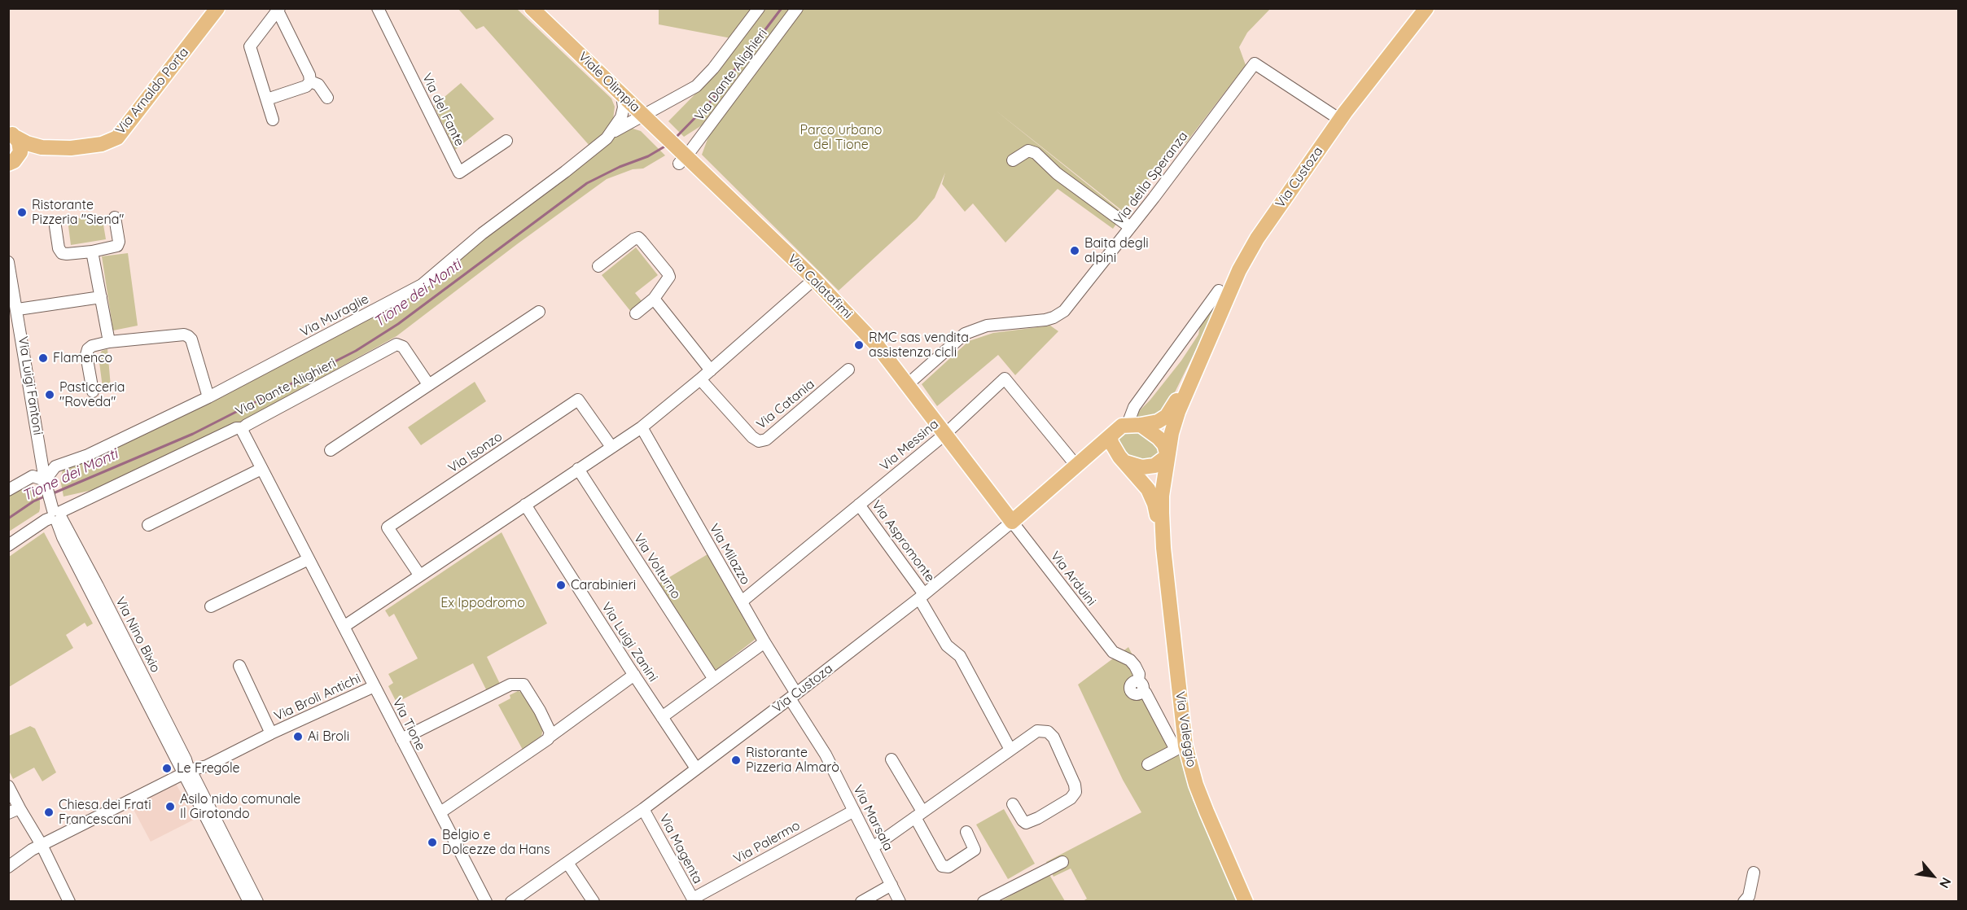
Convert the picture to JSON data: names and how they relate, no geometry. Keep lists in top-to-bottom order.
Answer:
{
  "streets": {
    "main road": [
      "Viale Olimpia",
      "Via Arnaldo Porta",
      "Via Custoza",
      "Via Calatafimi",
      "Via Valeggio"
    ],
    "street": [
      "Via Dante Alighieri",
      "Via del Fante",
      "Via della Speranza",
      "Via Muraglie",
      "Via Luigi Fantoni",
      "Via Catania",
      "Via Messina",
      "Via Isonzo",
      "Via Aspromonte",
      "Via Milazzo",
      "Via Volturno",
      "Via Arduini",
      "Via Nino Bixio",
      "Via Luigi Zanini",
      "Via Broli Antichi",
      "Via Tione",
      "Via Marsala",
      "Via Palermo",
      "Via Magenta"
    ]
  },
  "crossings": [
    ["Via Dante Alighieri", "Viale Olimpia"],
    ["Via Dante Alighieri", "Via Calatafimi"],
    ["Via Dante Alighieri", "Via Luigi Fantoni"],
    ["Via Dante Alighieri", "Via Nino Bixio"],
    ["Via Dante Alighieri", "Via Tione"],
    ["Viale Olimpia", "Via Calatafimi"],
    ["Viale Olimpia", "Via Muraglie"],
    ["Via Custoza", "Via Calatafimi"],
    ["Via Custoza", "Via Messina"],
    ["Via Custoza", "Via Aspromonte"],
    ["Via Custoza", "Via Milazzo"],
    ["Via Custoza", "Via Arduini"],
    ["Via Custoza", "Via Luigi Zanini"],
    ["Via Custoza", "Via Valeggio"],
    ["Via Custoza", "Via Marsala"],
    ["Via Custoza", "Via Magenta"],
    ["Via della Speranza", "Via Calatafimi"],
    ["Via Calatafimi", "Via Messina"],
    ["Via Calatafimi", "Via Arduini"],
    ["Via Muraglie", "Via Luigi Fantoni"],
    ["Via Luigi Fantoni", "Via Nino Bixio"],
    ["Via Messina", "Via Aspromonte"],
    ["Via Messina", "Via Milazzo"],
    ["Via Milazzo", "Via Marsala"],
    ["Via Nino Bixio", "Via Broli Antichi"],
    ["Via Broli Antichi", "Via Tione"],
    ["Via Marsala", "Via Palermo"],
    ["Via Palermo", "Via Magenta"]
  ],
  "water": ["Tione dei Monti"],
  "parks": ["Parco urbano del Tione", "Ex Ippodromo"],
  "places": [
    "Ristorante Pizzeria \"Siena\"",
    "Baita degli alpini",
    "RMC sas vendita assistenza cicli",
    "Flamenco",
    "Pasticceria \"Roveda\"",
    "Carabinieri",
    "Ai Broli",
    "Ristorante Pizzeria Almarò",
    "Le Fregole",
    "Asilo nido comunale Il Girotondo",
    "Chiesa dei Frati Francescani",
    "Belgio e Dolcezze da Hans"
  ],
  "north": "bottom right"
}
